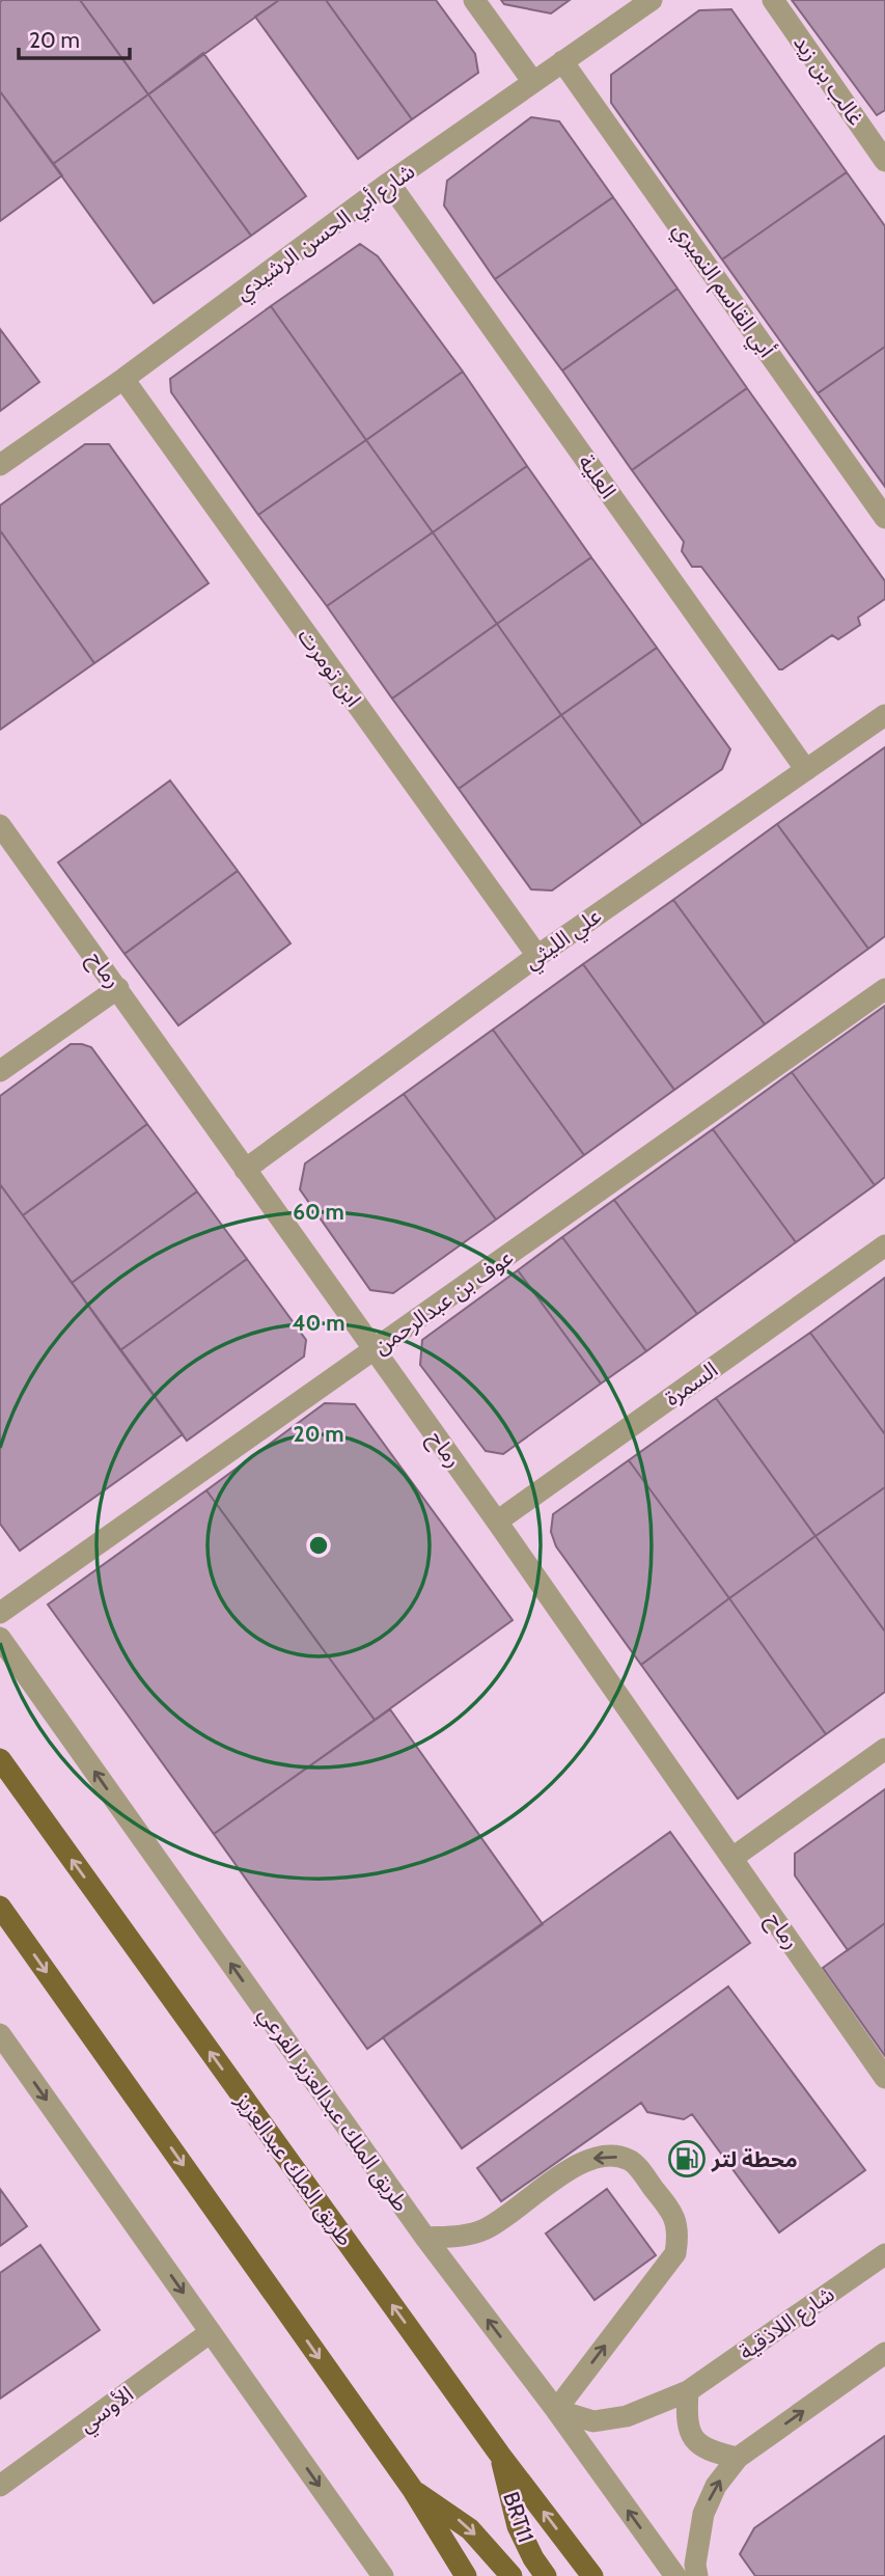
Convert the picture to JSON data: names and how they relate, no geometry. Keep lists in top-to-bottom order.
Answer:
{
  "streets": {
    "main road": ["طريق الملك عبدالعزيز", "BRT11"],
    "street": [
      "غالب بن زيد",
      "شارع أبي الحسن الرشيدي",
      "أبي القاسم النميري",
      "العلية",
      "ابن تومرت",
      "علي الليثي",
      "رماح",
      "عوف بن عبدالرحمن",
      "السمرة",
      "طريق الملك عبدالعزيز الفرعي",
      "شارع اللاذقية",
      "الأوسي"
    ]
  },
  "crossings": [
    ["شارع أبي الحسن الرشيدي", "أبي القاسم النميري"],
    ["شارع أبي الحسن الرشيدي", "العلية"],
    ["شارع أبي الحسن الرشيدي", "ابن تومرت"],
    ["العلية", "علي الليثي"],
    ["ابن تومرت", "علي الليثي"],
    ["علي الليثي", "رماح"],
    ["رماح", "عوف بن عبدالرحمن"],
    ["رماح", "السمرة"],
    ["طريق الملك عبدالعزيز الفرعي", "شارع اللاذقية"],
    ["طريق الملك عبدالعزيز", "BRT11"]
  ],
  "one_way": ["طريق الملك عبدالعزيز الفرعي"],
  "places": {
    "fuel station": ["محطة لتر"]
  },
  "scale_bar": "20 m",
  "rings": ["60 m", "40 m", "20 m"]
}
